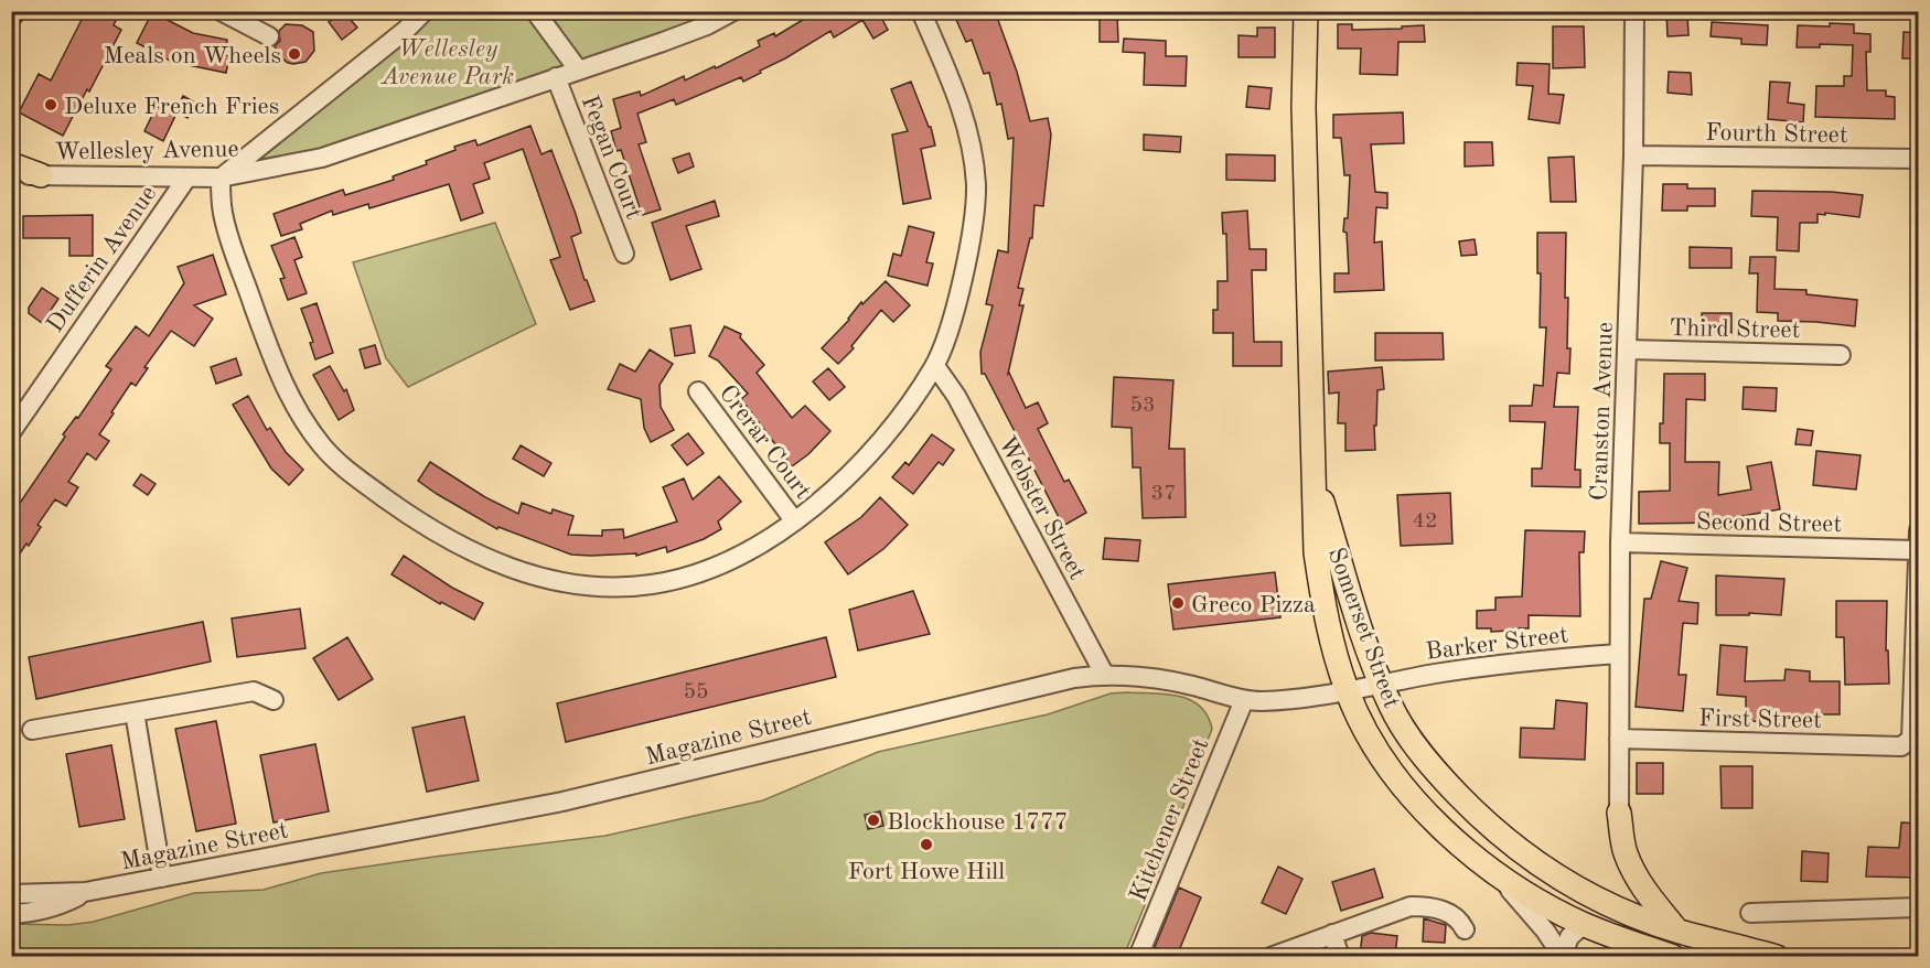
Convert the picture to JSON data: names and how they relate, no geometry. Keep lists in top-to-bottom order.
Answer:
{
  "streets": {
    "main road": ["Somerset Street"],
    "street": [
      "Fourth Street",
      "Wellesley Avenue",
      "Fegan Court",
      "Dufferin Avenue",
      "Third Street",
      "Cranston Avenue",
      "Crerar Court",
      "Webster Street",
      "Second Street",
      "Barker Street",
      "First Street",
      "Magazine Street",
      "Kitchener Street"
    ]
  },
  "crossings": [
    ["Fourth Street", "Cranston Avenue"],
    ["Wellesley Avenue", "Fegan Court"],
    ["Wellesley Avenue", "Dufferin Avenue"],
    ["Third Street", "Cranston Avenue"],
    ["Cranston Avenue", "Second Street"],
    ["Cranston Avenue", "Barker Street"],
    ["Cranston Avenue", "First Street"],
    ["Webster Street", "Magazine Street"],
    ["Somerset Street", "Barker Street"],
    ["Somerset Street", "Magazine Street"],
    ["Barker Street", "Magazine Street"],
    ["Magazine Street", "Kitchener Street"]
  ],
  "parks": ["Wellesley Avenue Park"],
  "places": [
    "Meals on Wheels",
    "Deluxe French Fries",
    "Greco Pizza",
    "Blockhouse 1777",
    "Fort Howe Hill"
  ],
  "house_numbers": [
    "53",
    "37",
    "42",
    "55"
  ]
}
